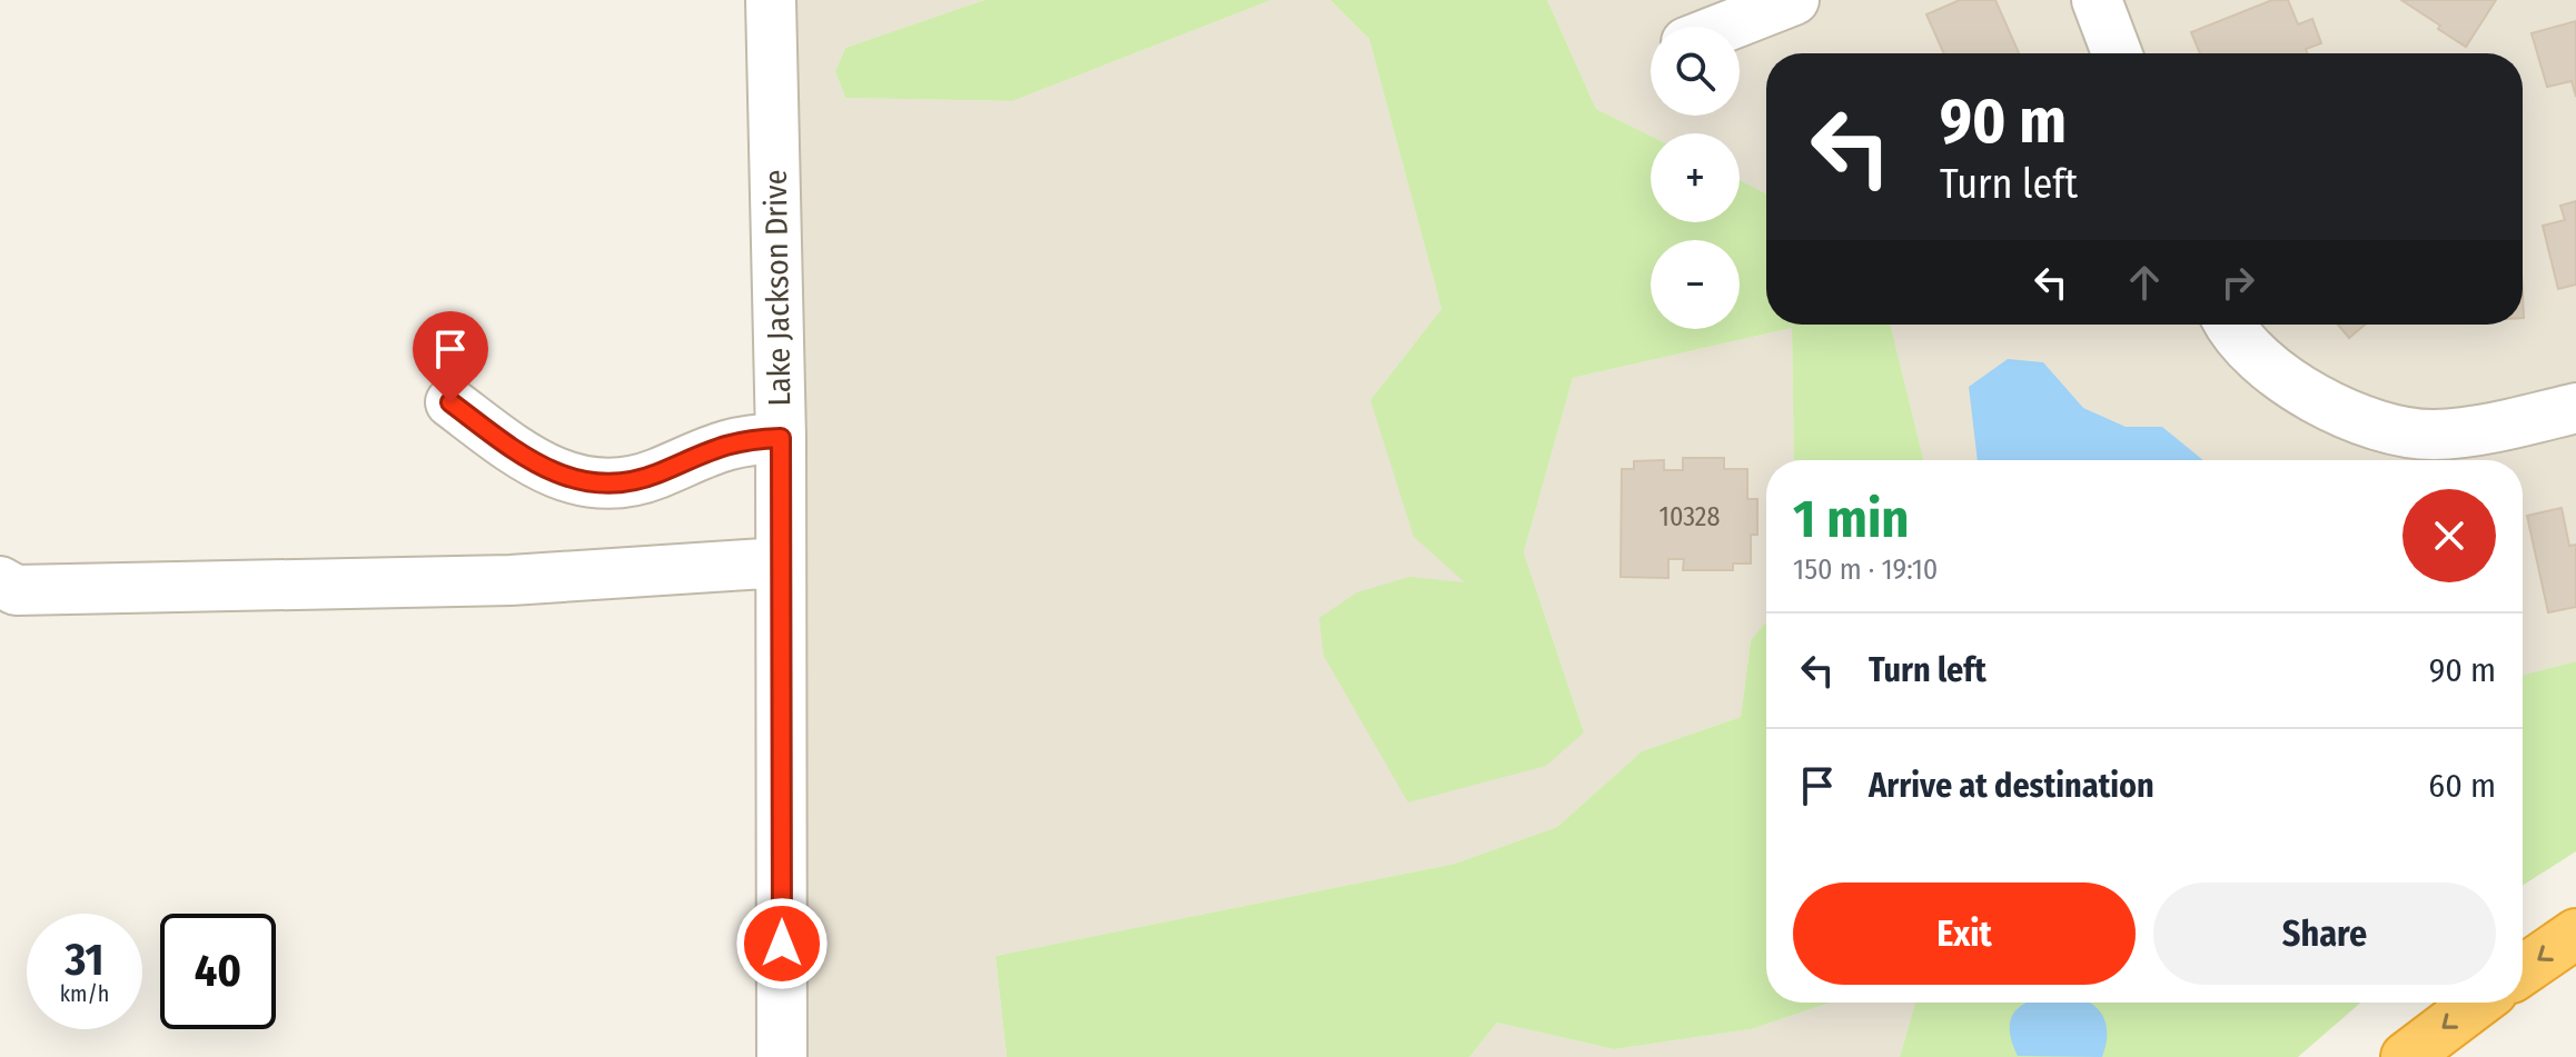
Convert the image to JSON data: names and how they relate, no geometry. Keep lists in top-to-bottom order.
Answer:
{
  "streets": {
    "street": ["Lake Jackson Drive"]
  },
  "house_numbers": ["10328"],
  "page": {
    "map_buttons": ["+", "−"],
    "turn": ["90 m", "Turn left"],
    "heading": ["1 min", "150 m · 19:10"],
    "list": [
      {
        "name": "Turn left",
        "value": "90 m"
      },
      {
        "name": "Arrive at destination",
        "value": "60 m"
      }
    ],
    "buttons": ["Exit", "Share"],
    "speed": "31 km/h",
    "limit": "40"
  }
}
